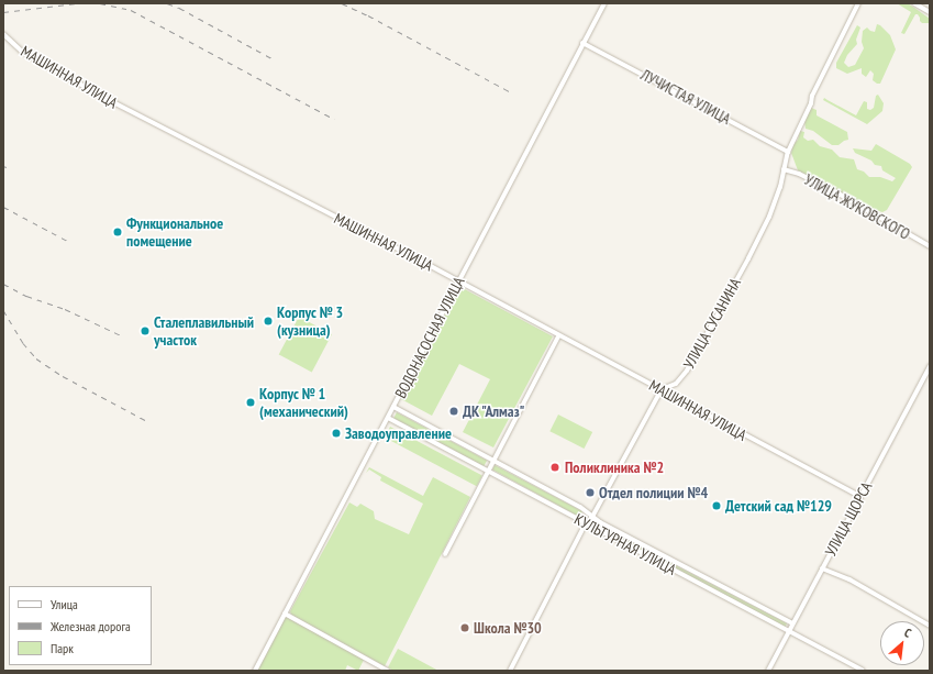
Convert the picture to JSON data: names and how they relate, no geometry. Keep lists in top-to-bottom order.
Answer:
{
  "streets": {
    "street": [
      "МАШИННАЯ УЛИЦА",
      "ЛУЧИСТАЯ УЛИЦА",
      "УЛИЦА ЖУКОВСКОГО",
      "УЛИЦА СУСАНИНА",
      "ВОДОНАСОСНАЯ УЛИЦА",
      "УЛИЦА ЩОРСА",
      "КУЛЬТУРНАЯ УЛИЦА"
    ]
  },
  "crossings": [
    ["МАШИННАЯ УЛИЦА", "УЛИЦА СУСАНИНА"],
    ["МАШИННАЯ УЛИЦА", "ВОДОНАСОСНАЯ УЛИЦА"],
    ["МАШИННАЯ УЛИЦА", "УЛИЦА ЩОРСА"],
    ["ЛУЧИСТАЯ УЛИЦА", "УЛИЦА СУСАНИНА"],
    ["ЛУЧИСТАЯ УЛИЦА", "ВОДОНАСОСНАЯ УЛИЦА"],
    ["УЛИЦА ЖУКОВСКОГО", "УЛИЦА СУСАНИНА"],
    ["ВОДОНАСОСНАЯ УЛИЦА", "КУЛЬТУРНАЯ УЛИЦА"],
    ["УЛИЦА ЩОРСА", "КУЛЬТУРНАЯ УЛИЦА"]
  ],
  "places": [
    "Функциональное помещение",
    "Корпус № 3 (кузница)",
    "Сталеплавильный участок",
    "Корпус № 1 (механический)",
    "ДК \"Алмаз\"",
    "Заводоуправление",
    "Поликлиника №2",
    "Отдел полиции №4",
    "Детский сад №129",
    "Школа №30"
  ],
  "legend": ["Улица", "Железная дорога", "Парк"],
  "north": "top right"
}
